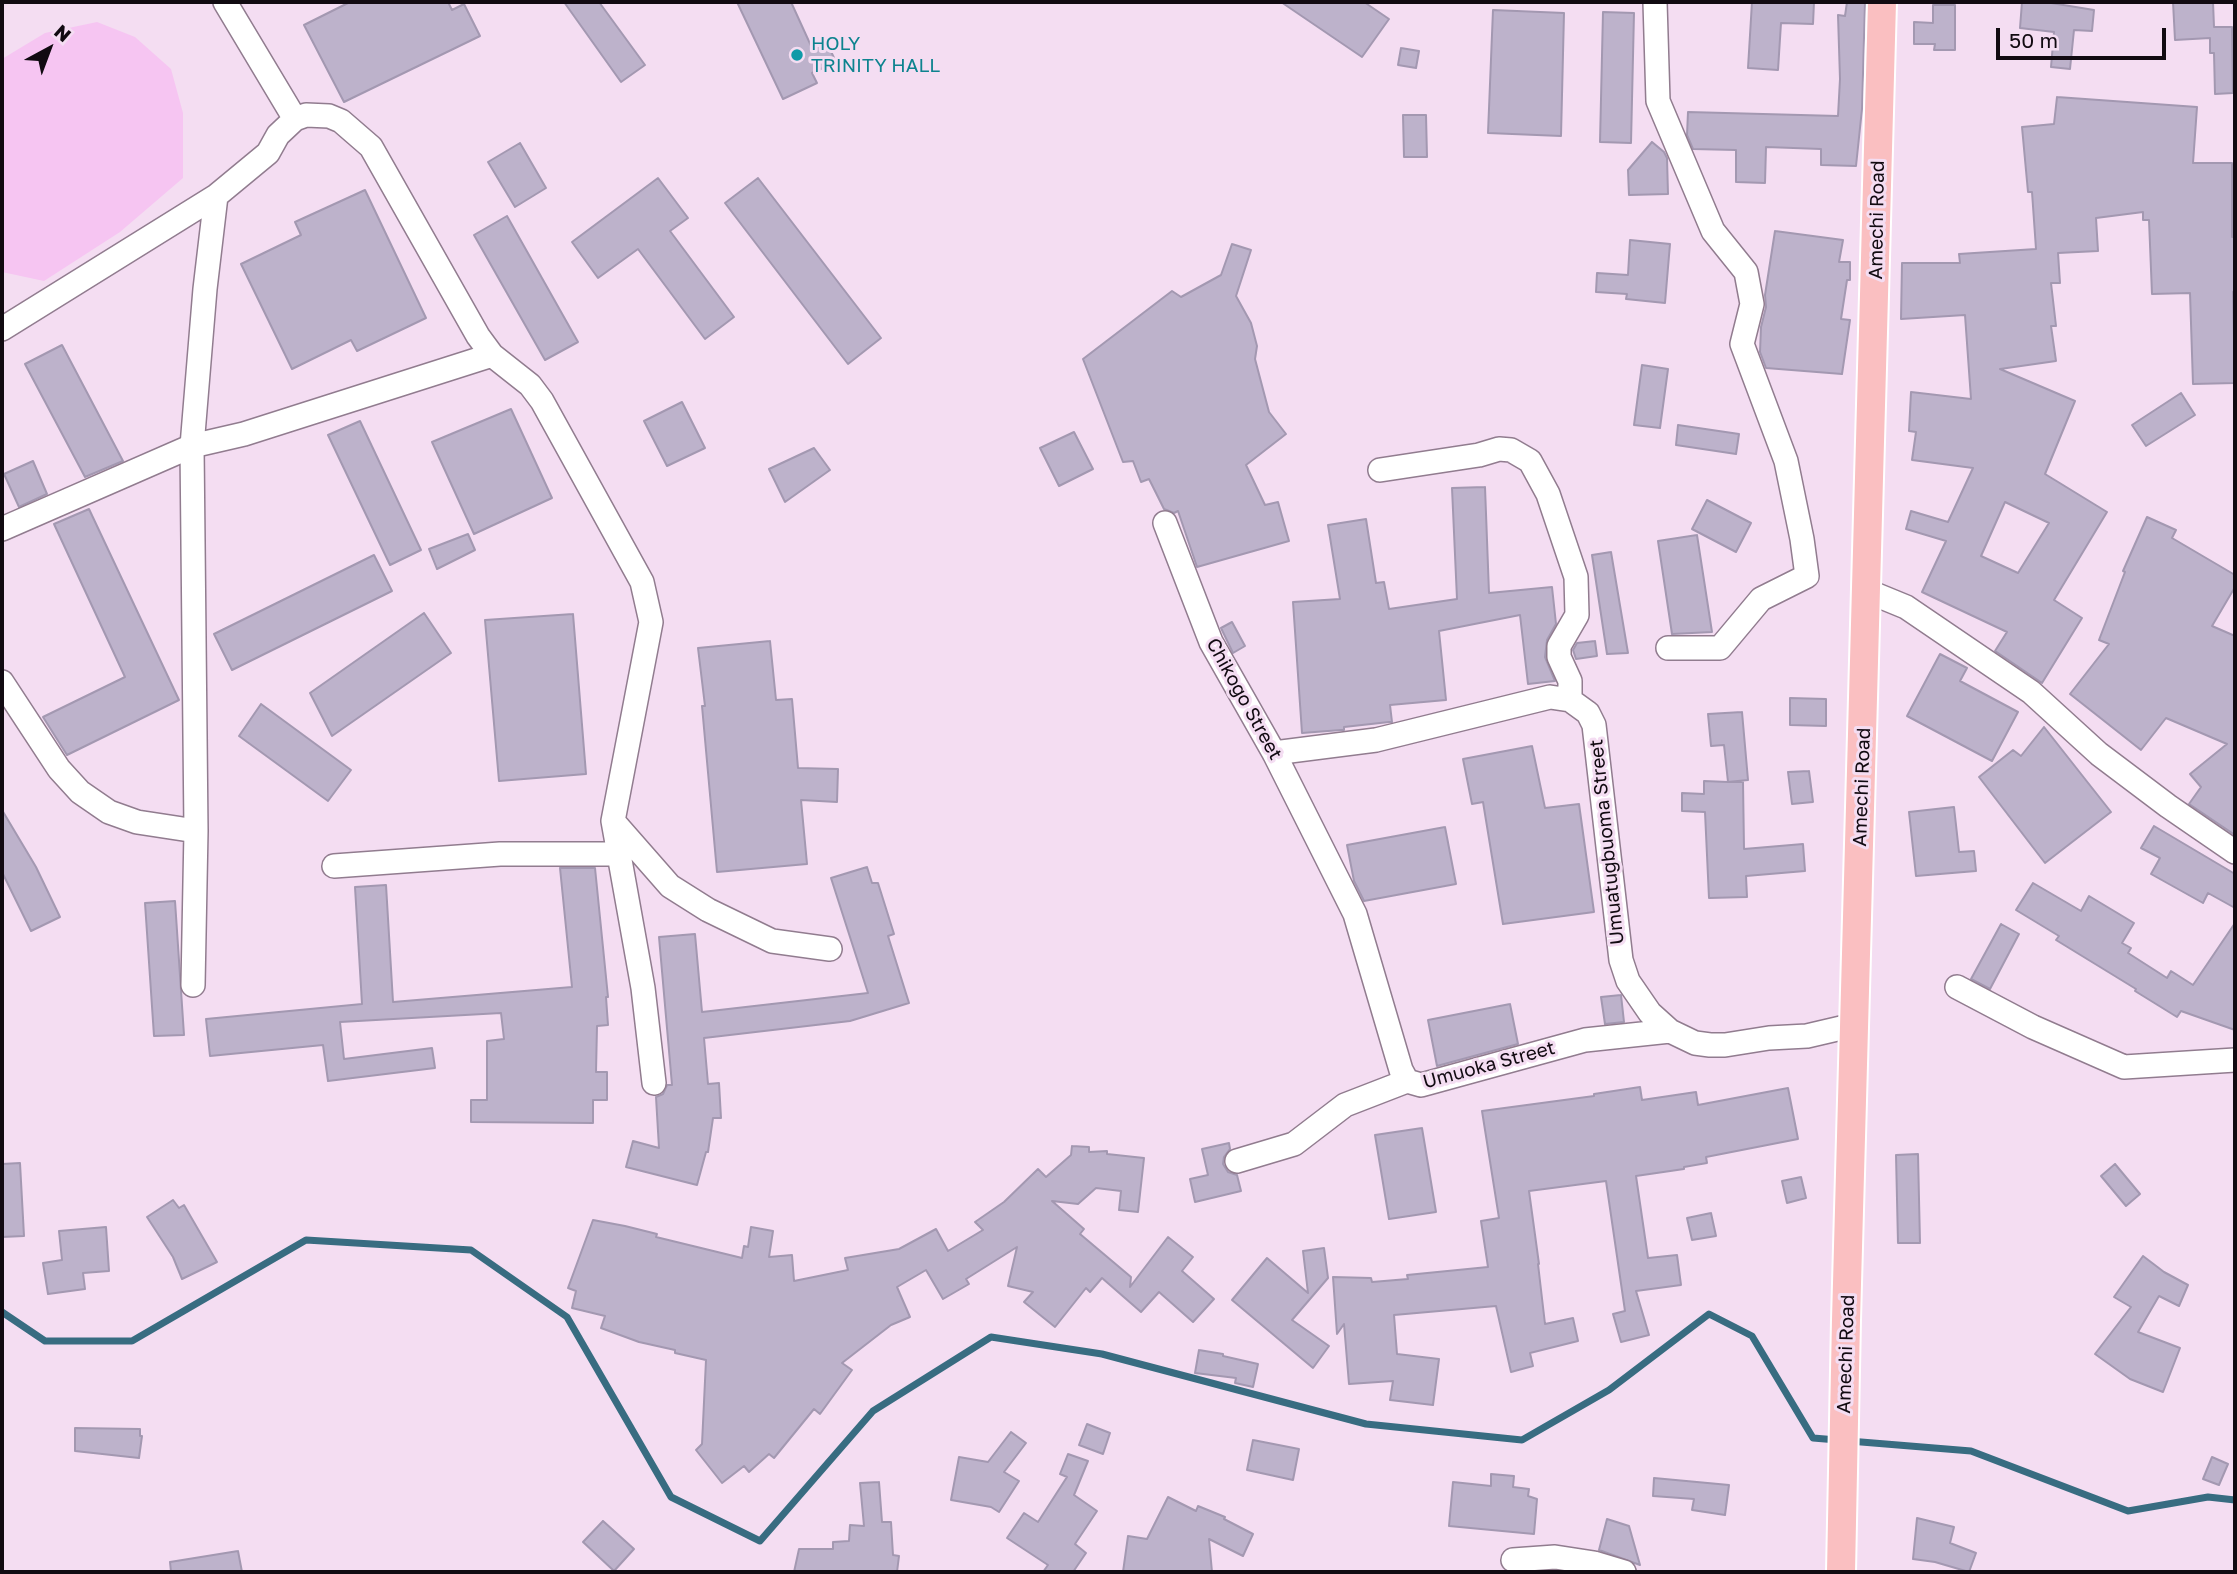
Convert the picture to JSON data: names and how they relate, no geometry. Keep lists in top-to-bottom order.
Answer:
{
  "streets": {
    "main road": ["Amechi Road"],
    "street": ["Chikogo Street", "Umuatugbuoma Street", "Umuoka Street"]
  },
  "crossings": [
    ["Amechi Road", "Umuatugbuoma Street"],
    ["Chikogo Street", "Umuoka Street"],
    ["Umuatugbuoma Street", "Umuoka Street"]
  ],
  "places": ["HOLY TRINITY HALL"],
  "scale_bar": "50 m",
  "north": "top right"
}
